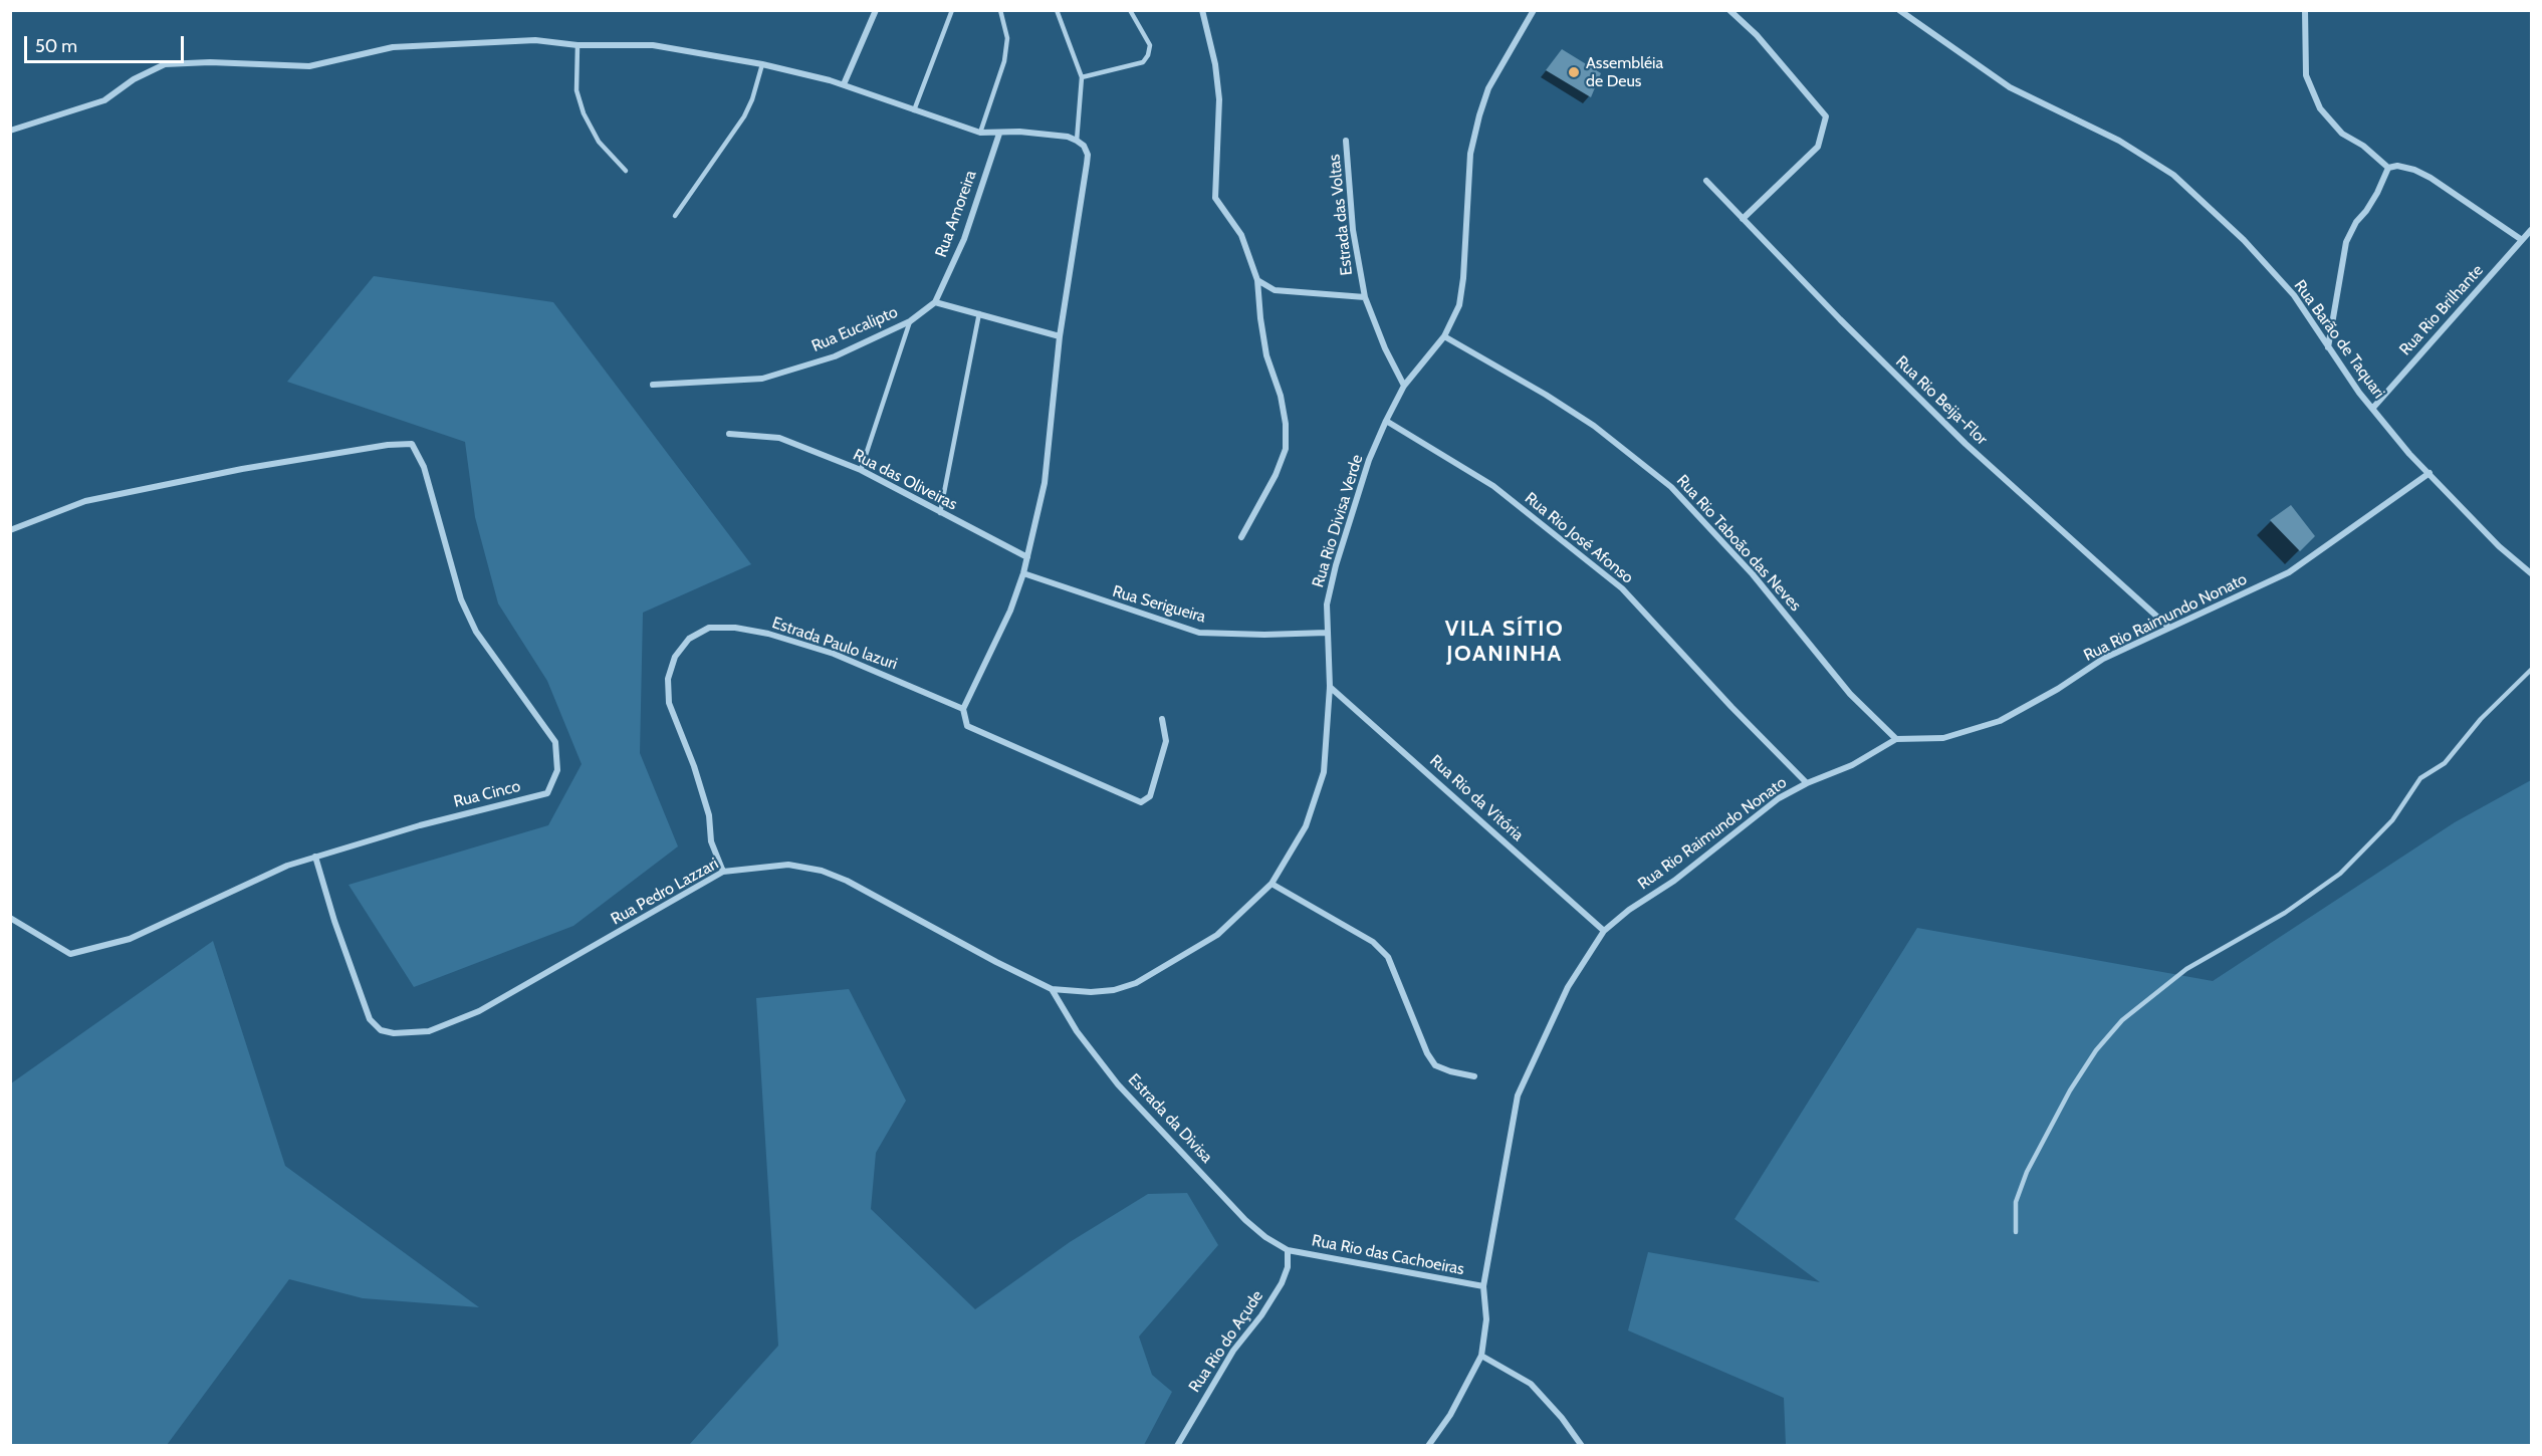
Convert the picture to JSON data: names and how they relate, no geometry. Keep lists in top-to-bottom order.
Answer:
{
  "streets": {
    "street": [
      "Rua Amoreira",
      "Estrada das Voltas",
      "Rua Rio Brilhante",
      "Rua Eucalipto",
      "Rua Barão de Taquari",
      "Rua Rio Beija-Flor",
      "Rua das Oliveiras",
      "Rua Rio Divisa Verde",
      "Rua Rio José Afonso",
      "Rua Rio Taboão das Neves",
      "Rua Serigueira",
      "Rua Rio Raimundo Nonato",
      "Estrada Paulo lazuri",
      "Rua Cinco",
      "Rua Rio da Vitória",
      "Rua Pedro Lazzari",
      "Estrada da Divisa",
      "Rua Rio das Cachoeiras",
      "Rua Rio do Açude"
    ]
  },
  "crossings": [
    ["Rua Amoreira", "Rua Eucalipto"],
    ["Estrada das Voltas", "Rua Rio Divisa Verde"],
    ["Rua Rio Brilhante", "Rua Barão de Taquari"],
    ["Rua Barão de Taquari", "Rua Rio Raimundo Nonato"],
    ["Rua Rio Beija-Flor", "Rua Rio Raimundo Nonato"],
    ["Rua Rio Divisa Verde", "Rua Rio José Afonso"],
    ["Rua Rio Divisa Verde", "Rua Rio Taboão das Neves"],
    ["Rua Rio Divisa Verde", "Rua Serigueira"],
    ["Rua Rio Divisa Verde", "Rua Rio da Vitória"],
    ["Rua Rio Divisa Verde", "Rua Pedro Lazzari"],
    ["Rua Rio Divisa Verde", "Estrada da Divisa"],
    ["Rua Rio José Afonso", "Rua Rio Raimundo Nonato"],
    ["Rua Rio Taboão das Neves", "Rua Rio Raimundo Nonato"],
    ["Rua Rio Raimundo Nonato", "Rua Rio da Vitória"],
    ["Rua Rio Raimundo Nonato", "Rua Rio das Cachoeiras"],
    ["Estrada Paulo lazuri", "Rua Pedro Lazzari"],
    ["Rua Cinco", "Rua Pedro Lazzari"],
    ["Rua Pedro Lazzari", "Estrada da Divisa"],
    ["Estrada da Divisa", "Rua Rio das Cachoeiras"],
    ["Estrada da Divisa", "Rua Rio do Açude"],
    ["Rua Rio das Cachoeiras", "Rua Rio do Açude"]
  ],
  "districts": ["VILA SÍTIO JOANINHA"],
  "places": ["Assembléia de Deus"],
  "scale_bar": "50 m"
}
